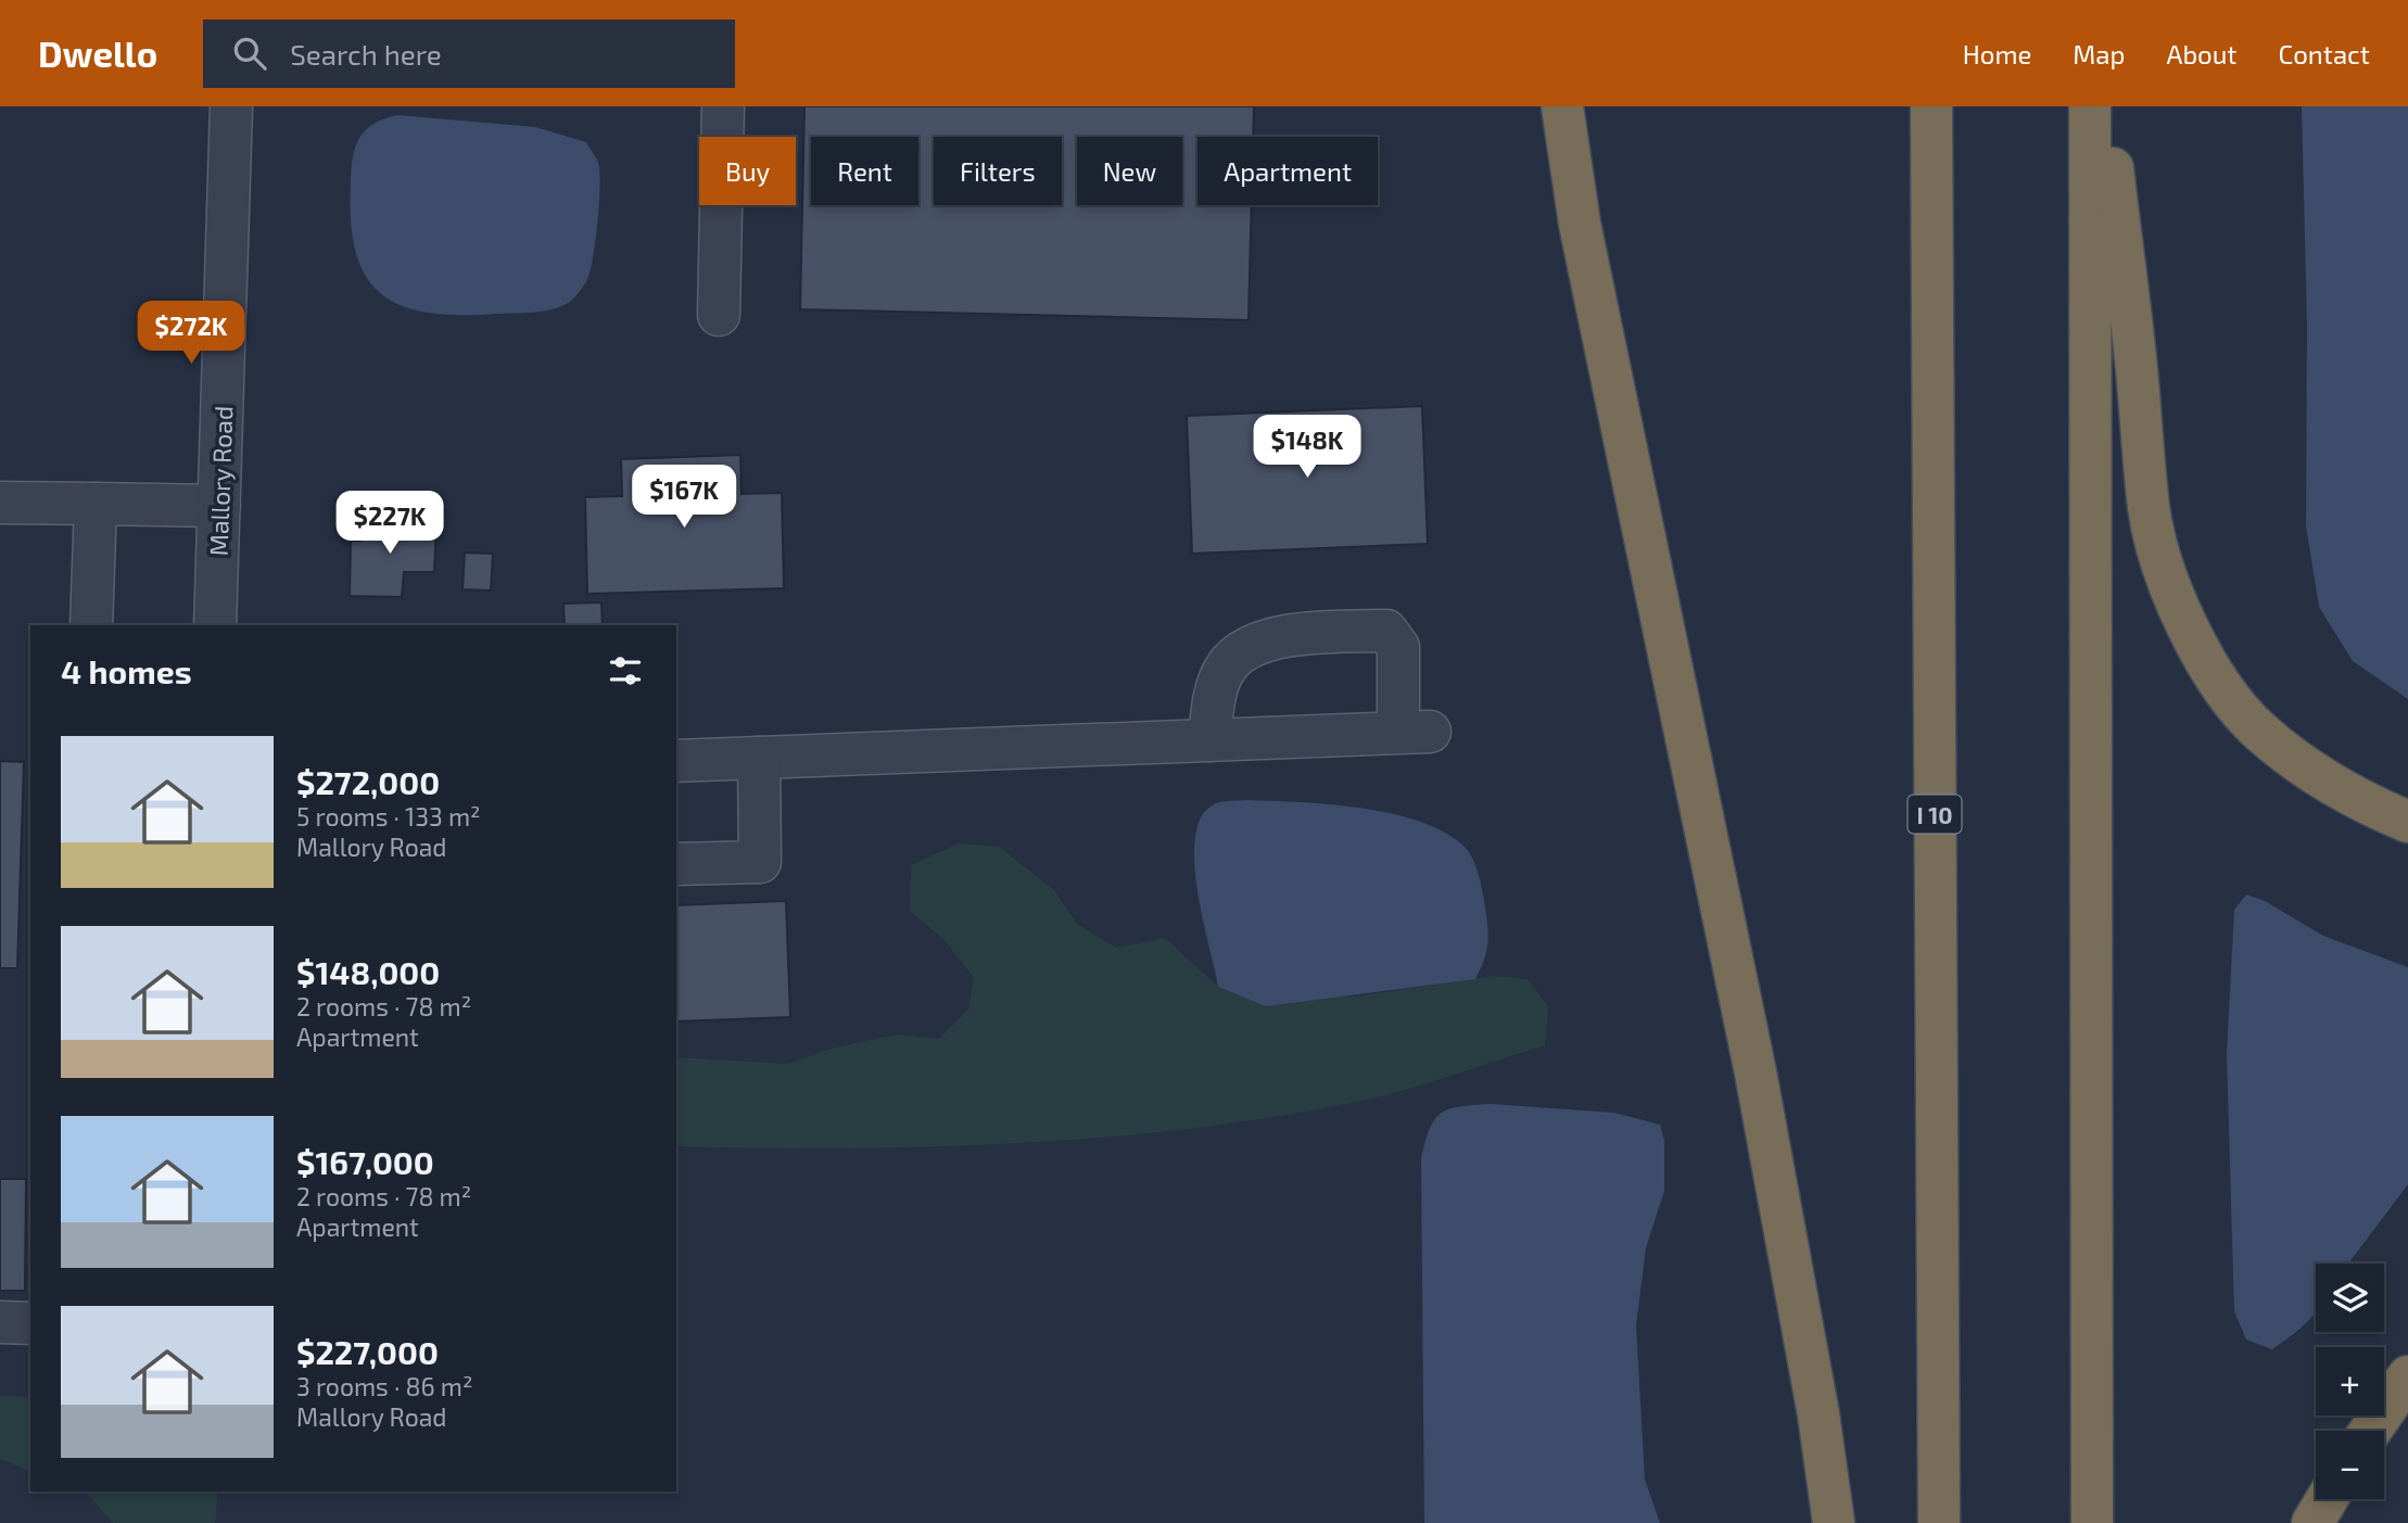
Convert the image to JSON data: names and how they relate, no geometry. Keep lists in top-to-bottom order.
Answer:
{
  "streets": {
    "highway": ["I 10"],
    "street": ["Mallory Road"]
  },
  "page": {
    "header": "Dwello",
    "search": "Search here",
    "nav": [
      "Home",
      "Map",
      "About",
      "Contact"
    ],
    "chip": [
      "Buy",
      "Rent",
      "Filters",
      "New",
      "Apartment"
    ],
    "price": [
      "$272K",
      "$148K",
      "$167K",
      "$227K"
    ],
    "heading": "4 homes",
    "list": [
      {
        "name": "$272,000",
        "note": "5 rooms · 133 m² · Mallory Road"
      },
      {
        "name": "$148,000",
        "note": "2 rooms · 78 m² · Apartment"
      },
      {
        "name": "$167,000",
        "note": "2 rooms · 78 m² · Apartment"
      },
      {
        "name": "$227,000",
        "note": "3 rooms · 86 m² · Mallory Road"
      }
    ],
    "map_buttons": ["+", "−"]
  }
}
